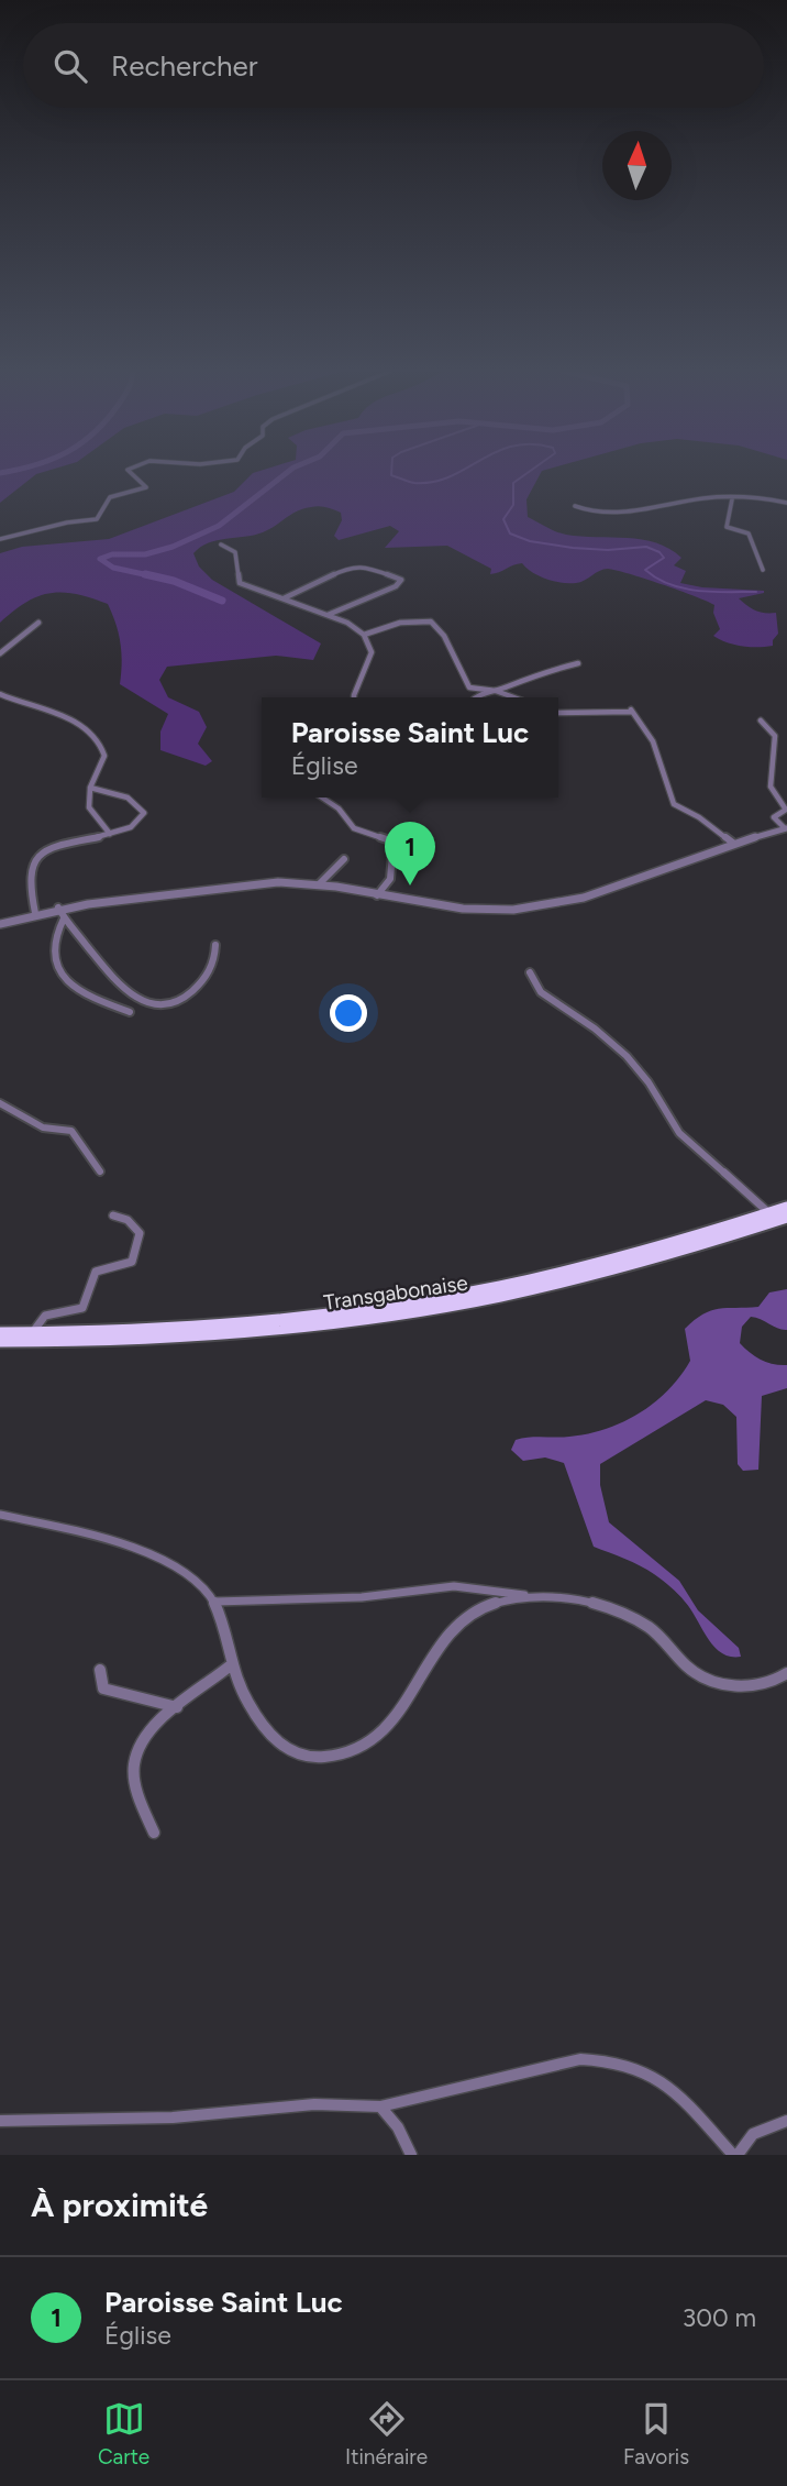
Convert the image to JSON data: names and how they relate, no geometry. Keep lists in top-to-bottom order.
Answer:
{
  "streets": {
    "highway": ["Transgabonaise"]
  },
  "north": "top",
  "page": {
    "search": "Rechercher",
    "popup": ["Paroisse Saint Luc", "Église"],
    "pins": "1",
    "heading": "À proximité",
    "list": [
      {
        "mark": "1",
        "name": "Paroisse Saint Luc",
        "note": "Église",
        "value": "300 m"
      }
    ],
    "nav": ["Carte", "Itinéraire", "Favoris"]
  }
}
